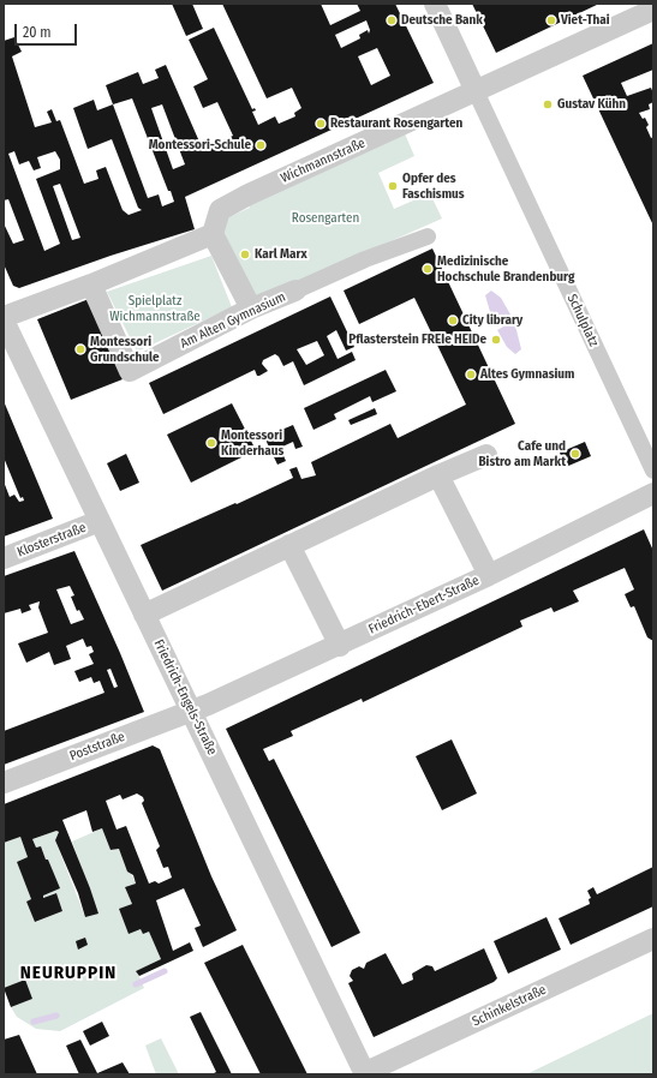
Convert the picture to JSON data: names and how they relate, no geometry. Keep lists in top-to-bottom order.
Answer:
{
  "streets": {
    "street": [
      "Wichmannstraße",
      "Am Alten Gymnasium",
      "Schulplatz",
      "Klosterstraße",
      "Friedrich-Ebert-Straße",
      "Friedrich-Engels-Straße",
      "Poststraße",
      "Schinkelstraße"
    ]
  },
  "crossings": [
    ["Wichmannstraße", "Schulplatz"],
    ["Klosterstraße", "Friedrich-Engels-Straße"],
    ["Friedrich-Ebert-Straße", "Friedrich-Engels-Straße"],
    ["Friedrich-Ebert-Straße", "Poststraße"],
    ["Friedrich-Engels-Straße", "Poststraße"],
    ["Friedrich-Engels-Straße", "Schinkelstraße"]
  ],
  "districts": ["NEURUPPIN"],
  "parks": ["Rosengarten", "Spielplatz Wichmannstraße"],
  "places": [
    "Deutsche Bank",
    "Viet-Thai",
    "Gustav Kühn",
    "Restaurant Rosengarten",
    "Montessori-Schule",
    "Opfer des Faschismus",
    "Karl Marx",
    "Medizinische Hochschule Brandenburg",
    "City library",
    "Pflasterstein FREIe HEIDe",
    "Montessori Grundschule",
    "Altes Gymnasium",
    "Montessori Kinderhaus",
    "Cafe und Bistro am Markt"
  ],
  "scale_bar": "20 m"
}
